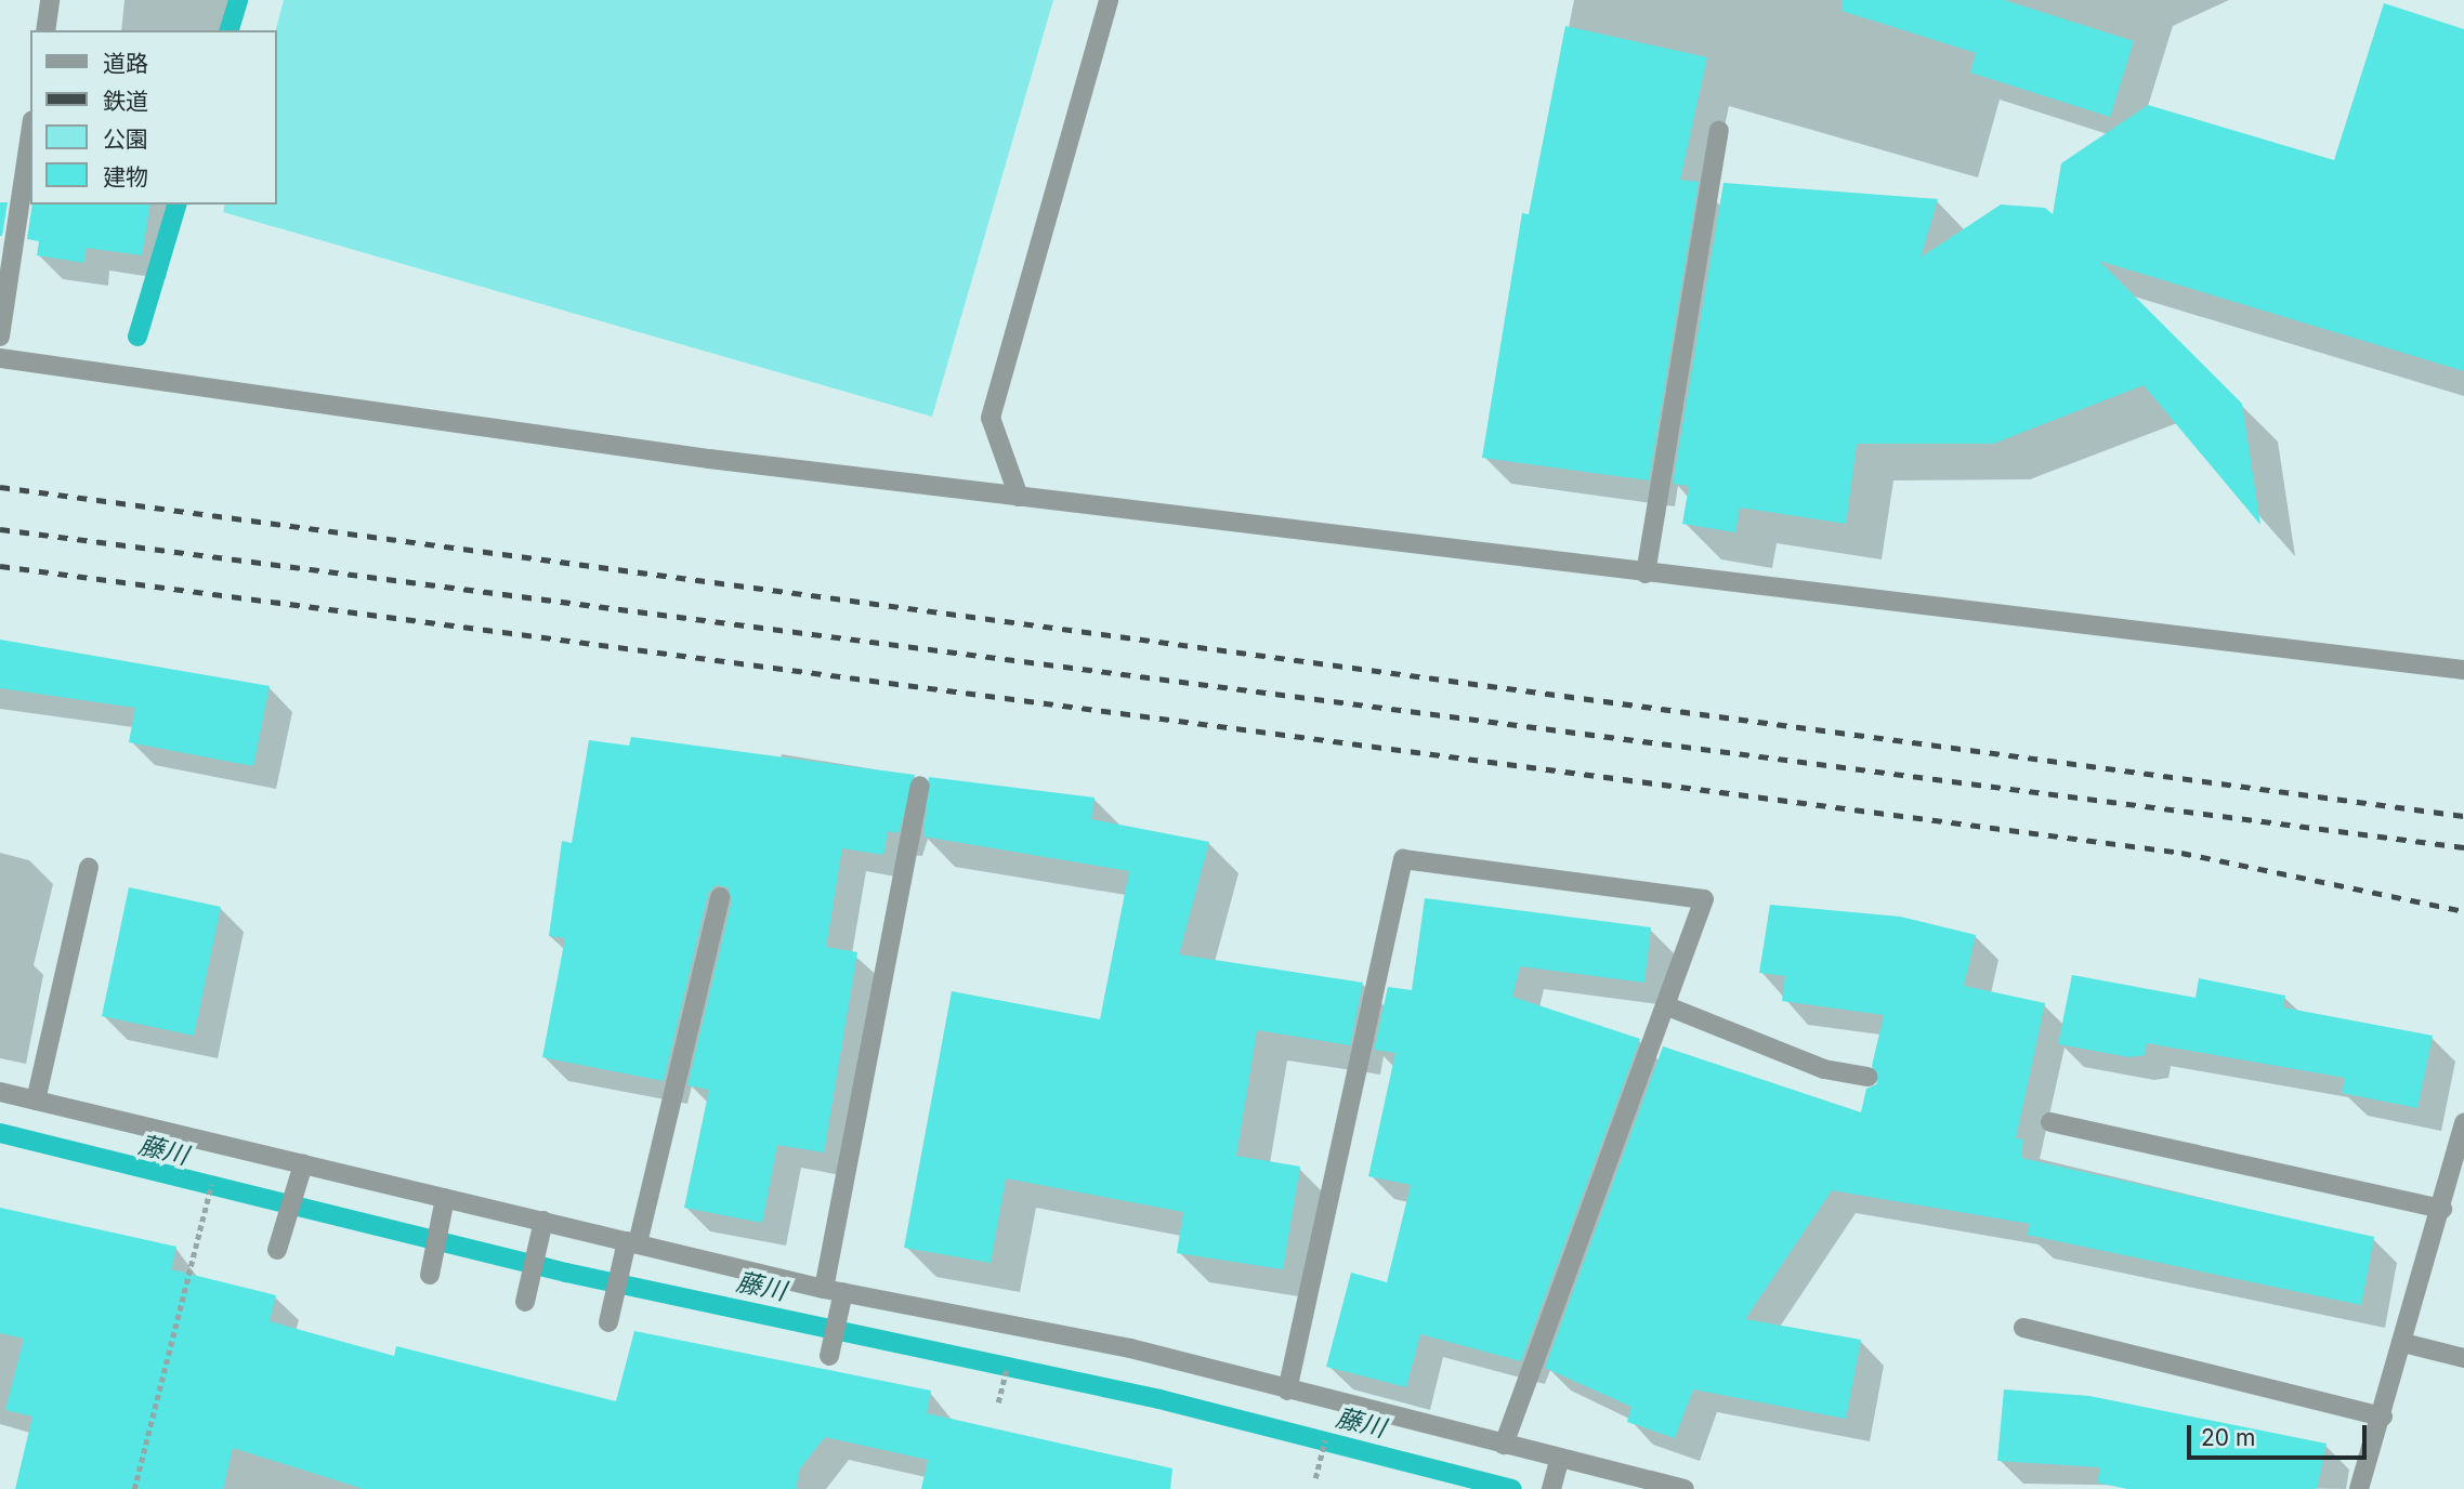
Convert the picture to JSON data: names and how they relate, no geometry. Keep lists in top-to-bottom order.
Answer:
{
  "water": ["藤川"],
  "legend": [
    "道路",
    "鉄道",
    "公園",
    "建物"
  ],
  "scale_bar": "20 m"
}
